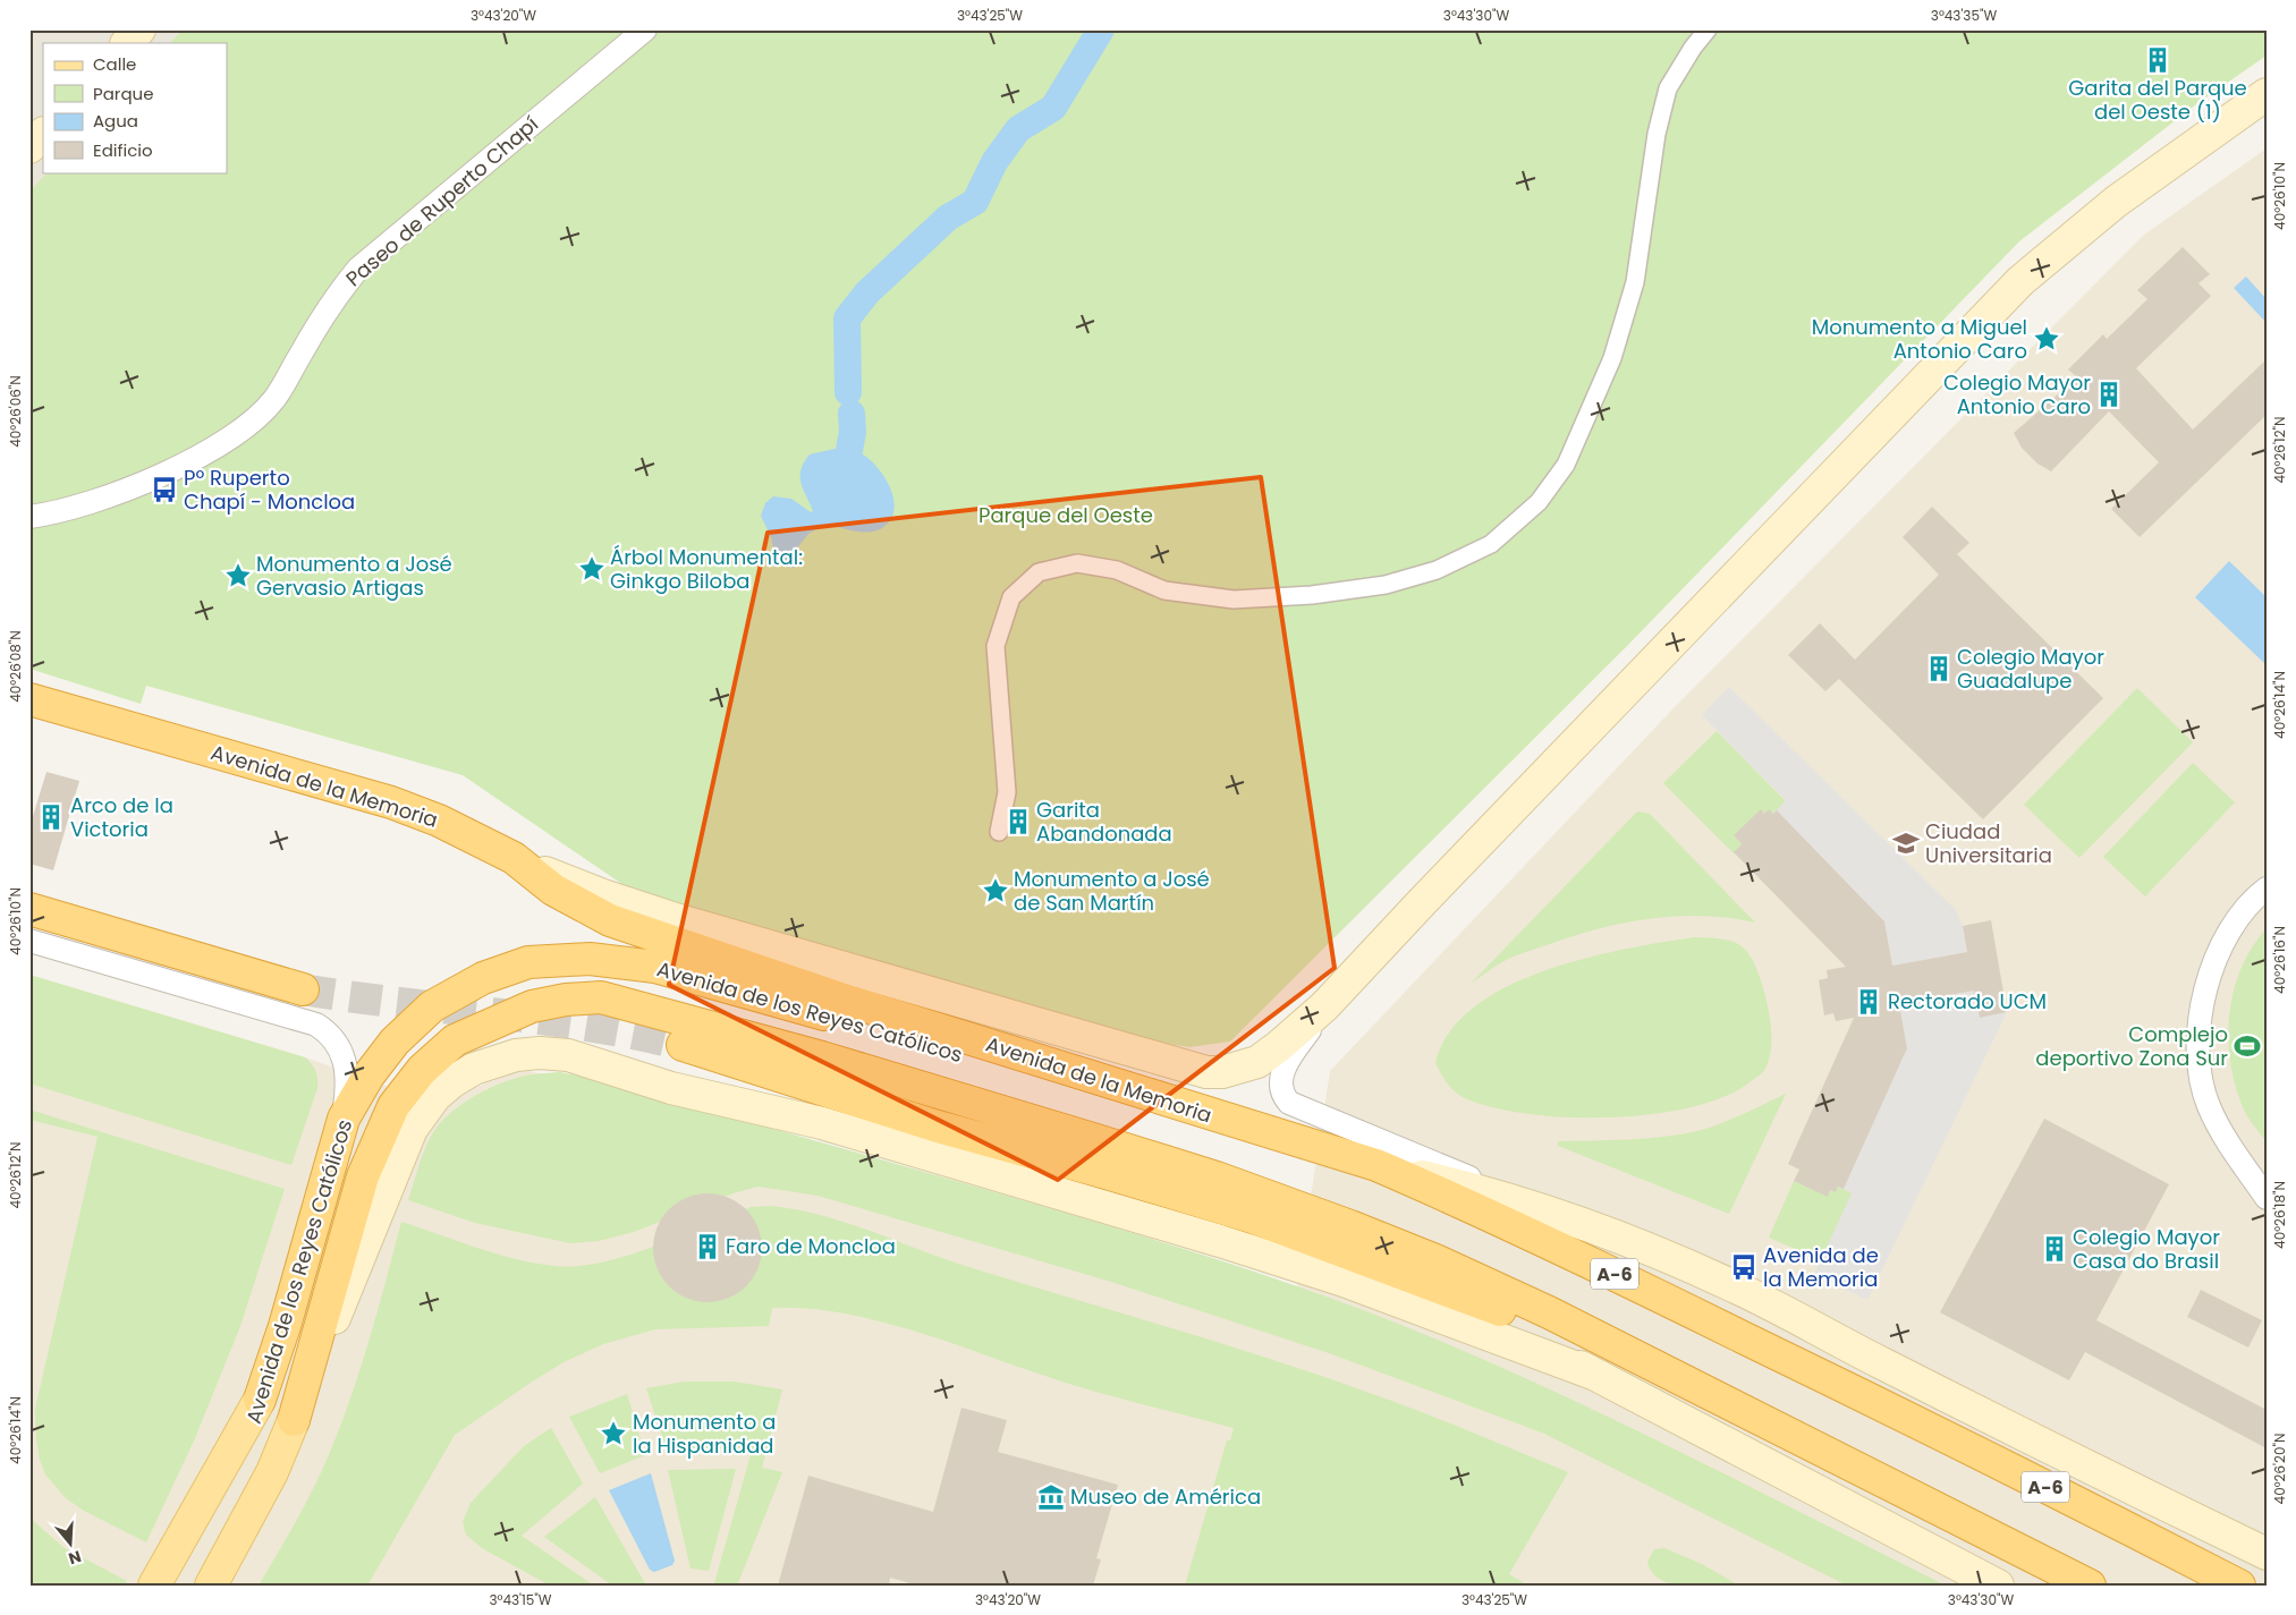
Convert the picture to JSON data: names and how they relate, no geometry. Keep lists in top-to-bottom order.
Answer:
{
  "streets": {
    "highway": ["Avenida de la Memoria", "Avenida de los Reyes Católicos", "A-6"],
    "street": ["Paseo de Ruperto Chapí"]
  },
  "crossings": [
    ["Avenida de la Memoria", "Avenida de los Reyes Católicos"]
  ],
  "parks": ["Parque del Oeste"],
  "places": {
    "building": [
      "Garita del Parque del Oeste (1)",
      "Colegio Mayor Antonio Caro",
      "Colegio Mayor Guadalupe",
      "Arco de la Victoria",
      "Garita Abandonada",
      "Rectorado UCM",
      "Faro de Moncloa",
      "Colegio Mayor Casa do Brasil"
    ],
    "place": [
      "Monumento a Miguel Antonio Caro",
      "Árbol Monumental: Ginkgo Biloba",
      "Monumento a José Gervasio Artigas",
      "Monumento a José de San Martín",
      "Monumento a la Hispanidad"
    ],
    "bus stop": ["Pº Ruperto Chapí - Moncloa", "Avenida de la Memoria"],
    "school or university": ["Ciudad Universitaria"],
    "sports": ["Complejo deportivo Zona Sur"],
    "museum": ["Museo de América"]
  },
  "legend": [
    "Calle",
    "Parque",
    "Agua",
    "Edificio"
  ],
  "north": "bottom",
  "coordinates": [
    "3°43'20\"W",
    "3°43'25\"W",
    "3°43'30\"W",
    "3°43'35\"W",
    "40°26'10\"N",
    "40°26'06\"N",
    "40°26'12\"N",
    "40°26'08\"N",
    "40°26'14\"N",
    "40°26'16\"N",
    "40°26'18\"N",
    "40°26'20\"N",
    "3°43'15\"W"
  ]
}
